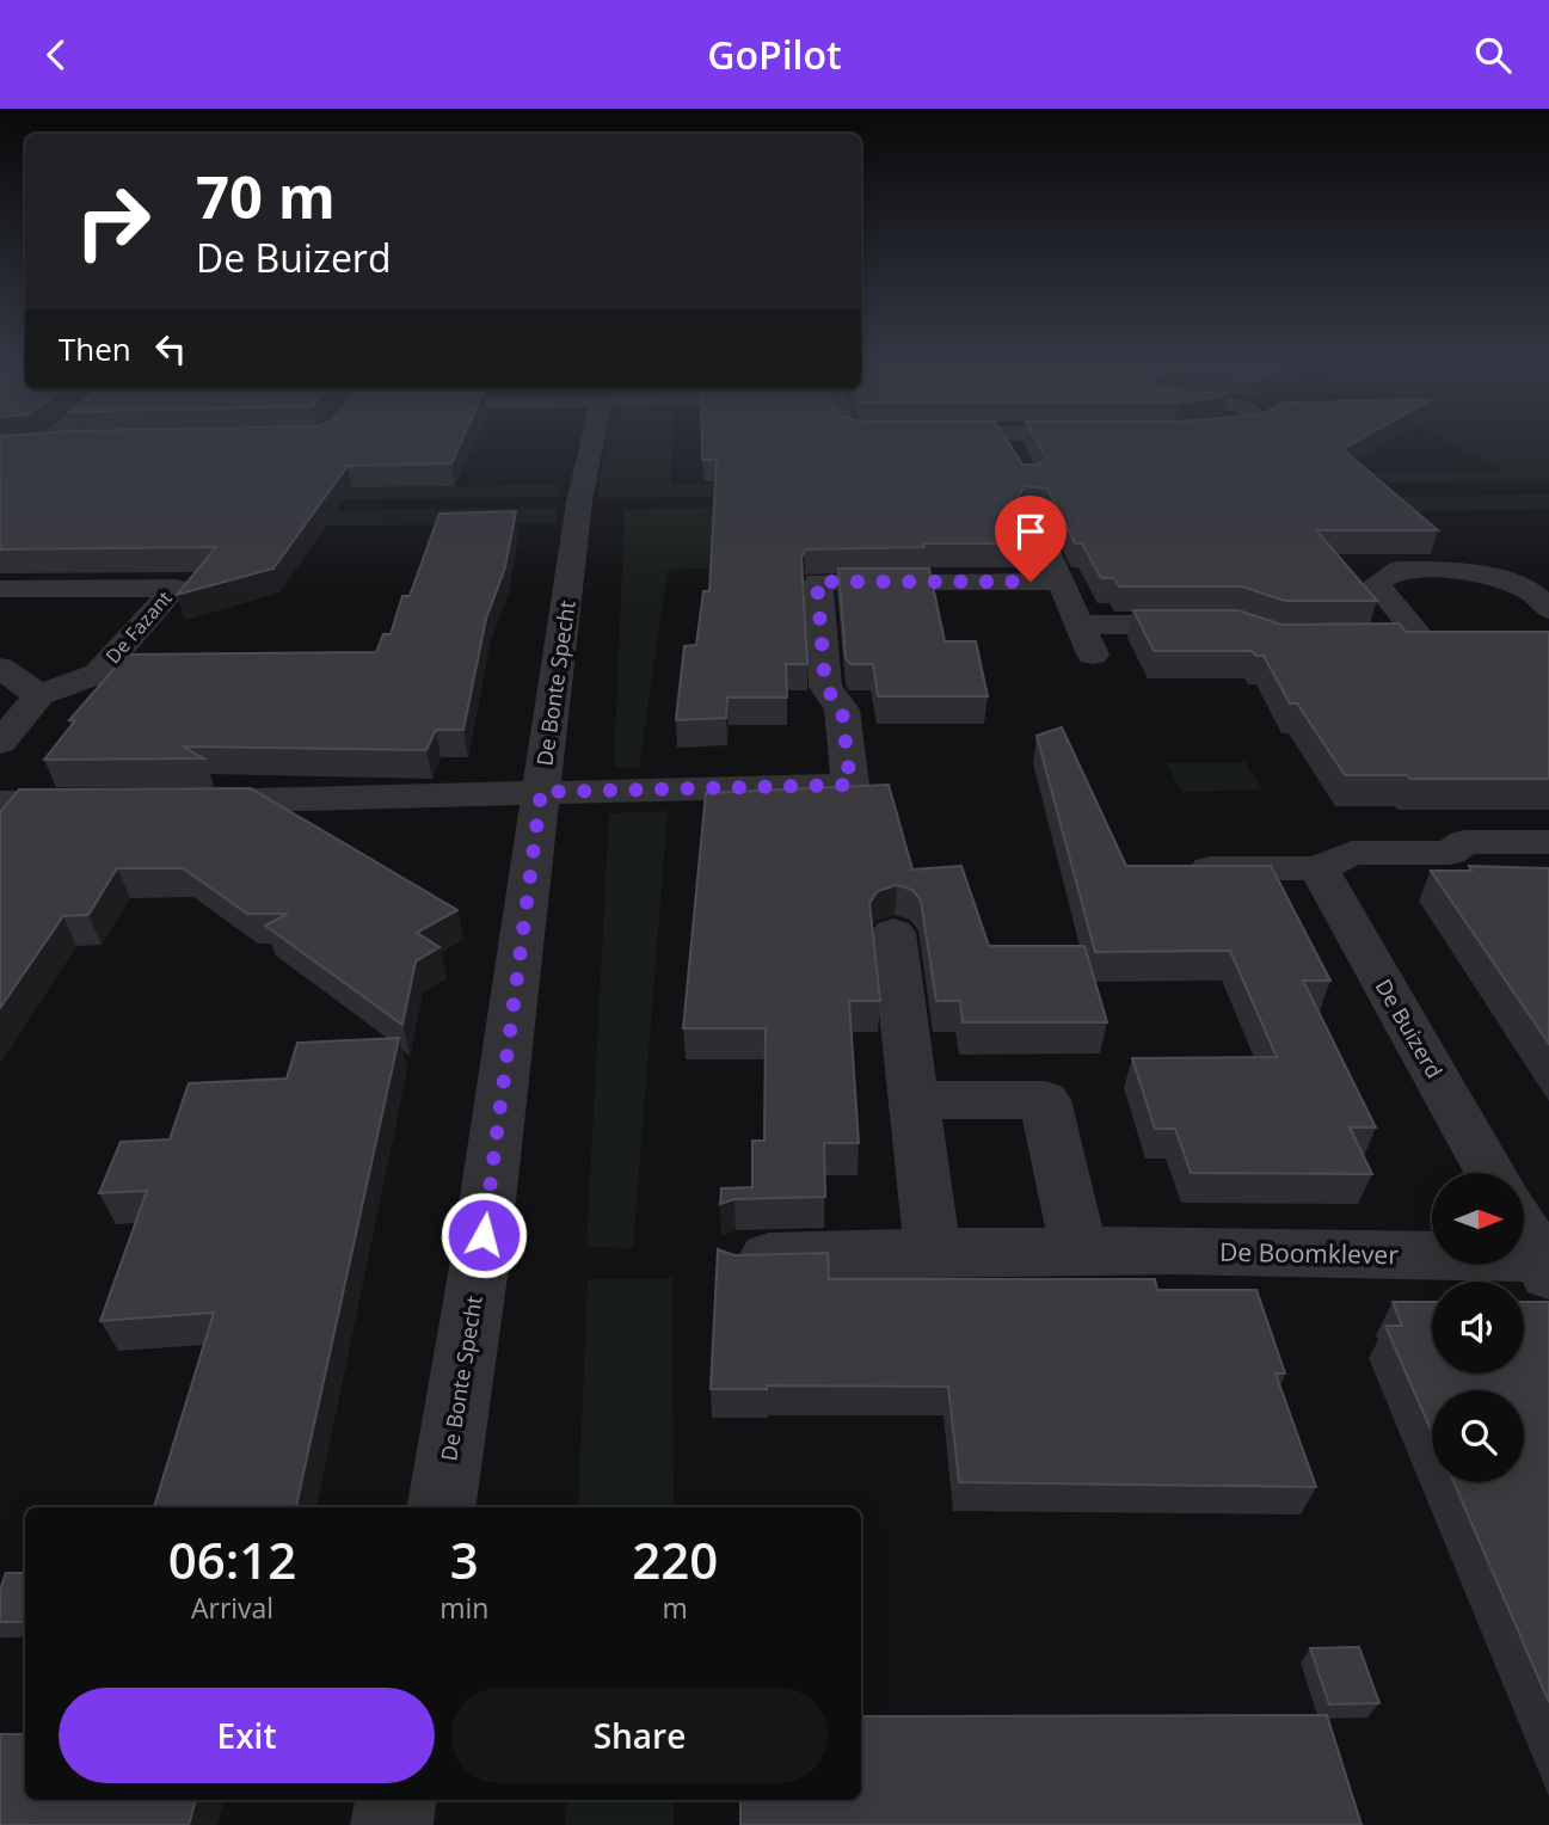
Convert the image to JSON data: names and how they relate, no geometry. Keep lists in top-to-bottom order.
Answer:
{
  "streets": {
    "street": [
      "De Fazant",
      "De Bonte Specht",
      "De Buizerd",
      "De Boomklever"
    ]
  },
  "north": "right",
  "page": {
    "header": "GoPilot",
    "turn": ["70 m", "De Buizerd"],
    "then": "Then",
    "eta": [
      "06:12",
      "Arrival",
      "3",
      "min",
      "220",
      "m"
    ],
    "buttons": ["Exit", "Share"]
  }
}
